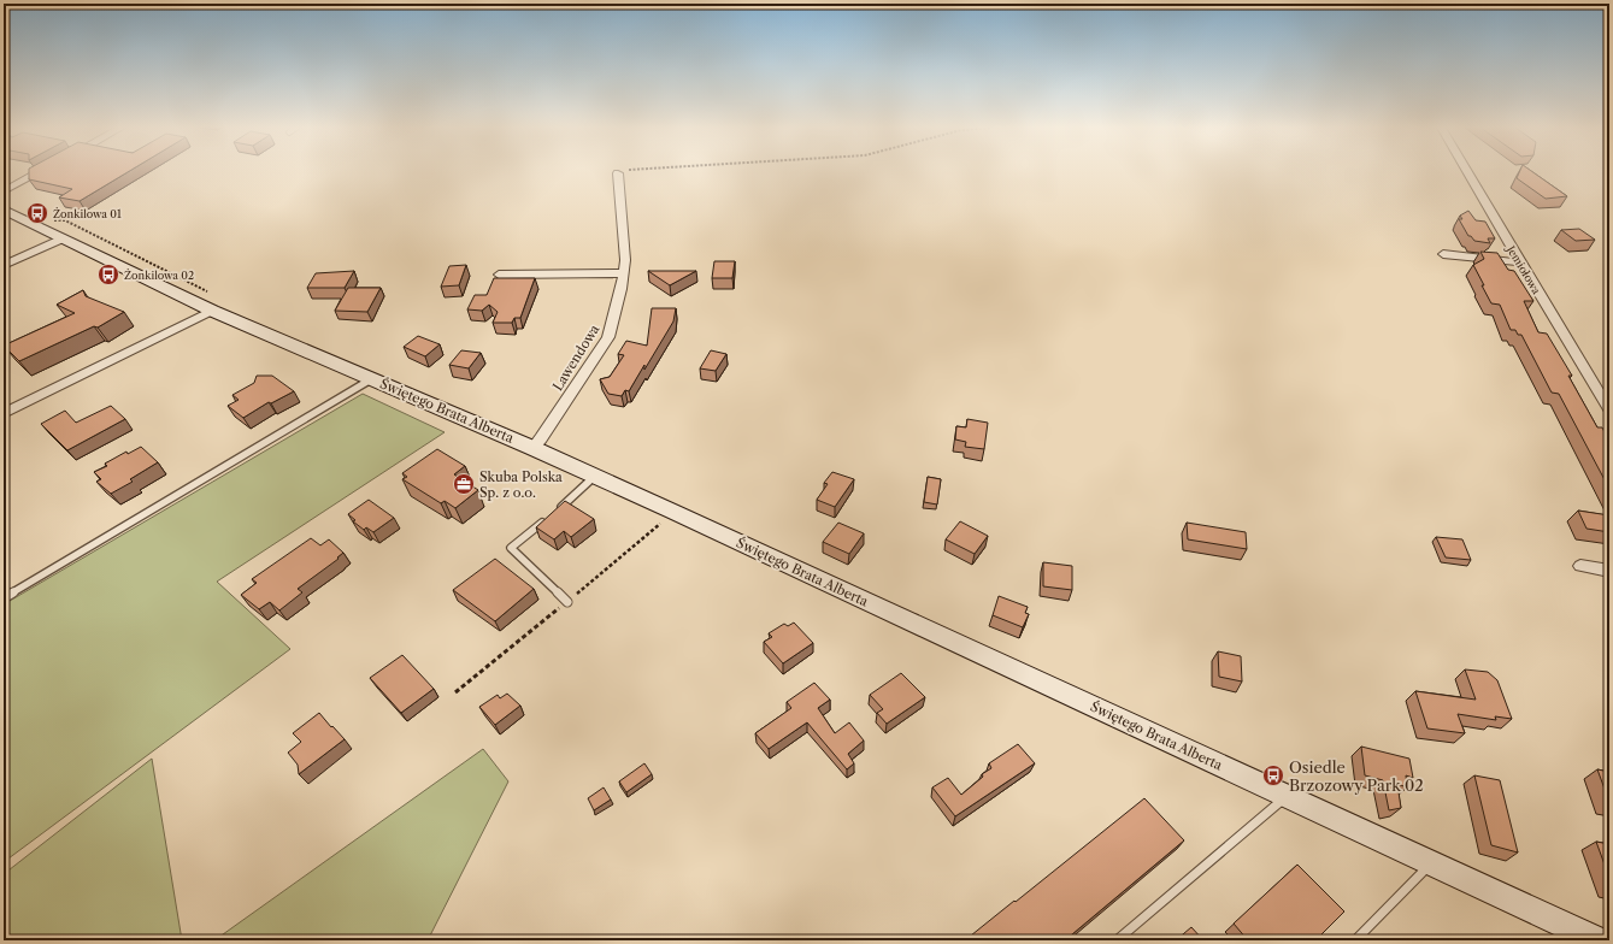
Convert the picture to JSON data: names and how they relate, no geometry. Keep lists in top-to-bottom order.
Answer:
{
  "streets": {
    "street": ["Jemiołowa", "Lawendowa", "Świętego Brata Alberta"]
  },
  "crossings": [
    ["Lawendowa", "Świętego Brata Alberta"]
  ],
  "places": {
    "bus stop": ["Żonkilowa 01", "Żonkilowa 02", "Osiedle Brzozowy Park 02"],
    "office": ["Skuba Polska Sp. z o.o."]
  }
}
